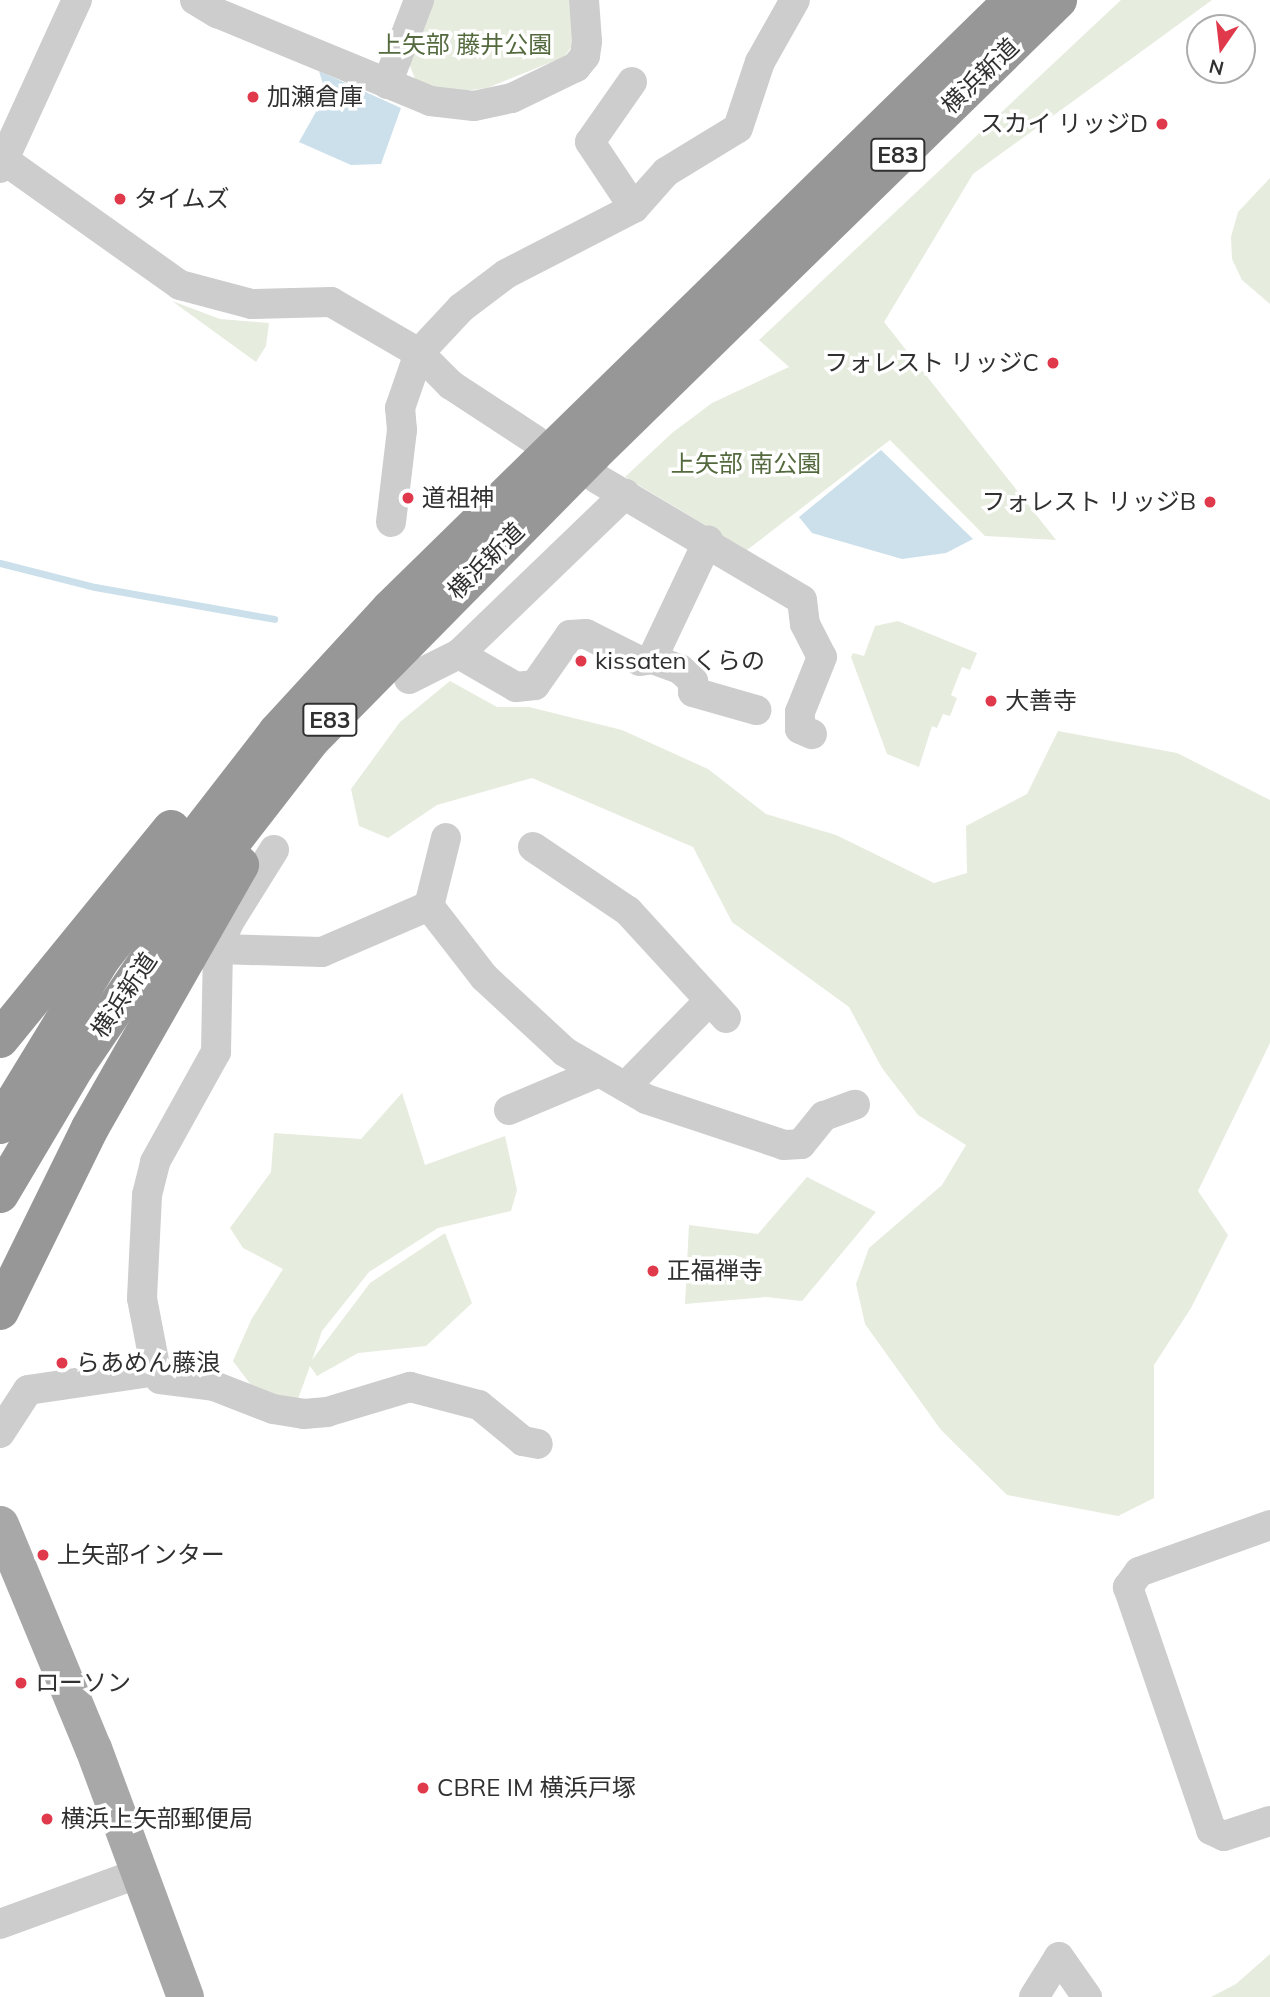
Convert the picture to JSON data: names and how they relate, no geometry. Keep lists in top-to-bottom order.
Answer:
{
  "streets": {
    "highway": ["横浜新道", "E83"]
  },
  "parks": ["上矢部 藤井公園", "上矢部 南公園"],
  "places": [
    "加瀬倉庫",
    "スカイ リッジD",
    "タイムズ",
    "フォレスト リッジC",
    "道祖神",
    "フォレスト リッジB",
    "kissaten くらの",
    "大善寺",
    "正福禅寺",
    "らあめん藤浪",
    "上矢部インター",
    "ローソン",
    "CBRE IM 横浜戸塚",
    "横浜上矢部郵便局"
  ],
  "north": "bottom"
}
